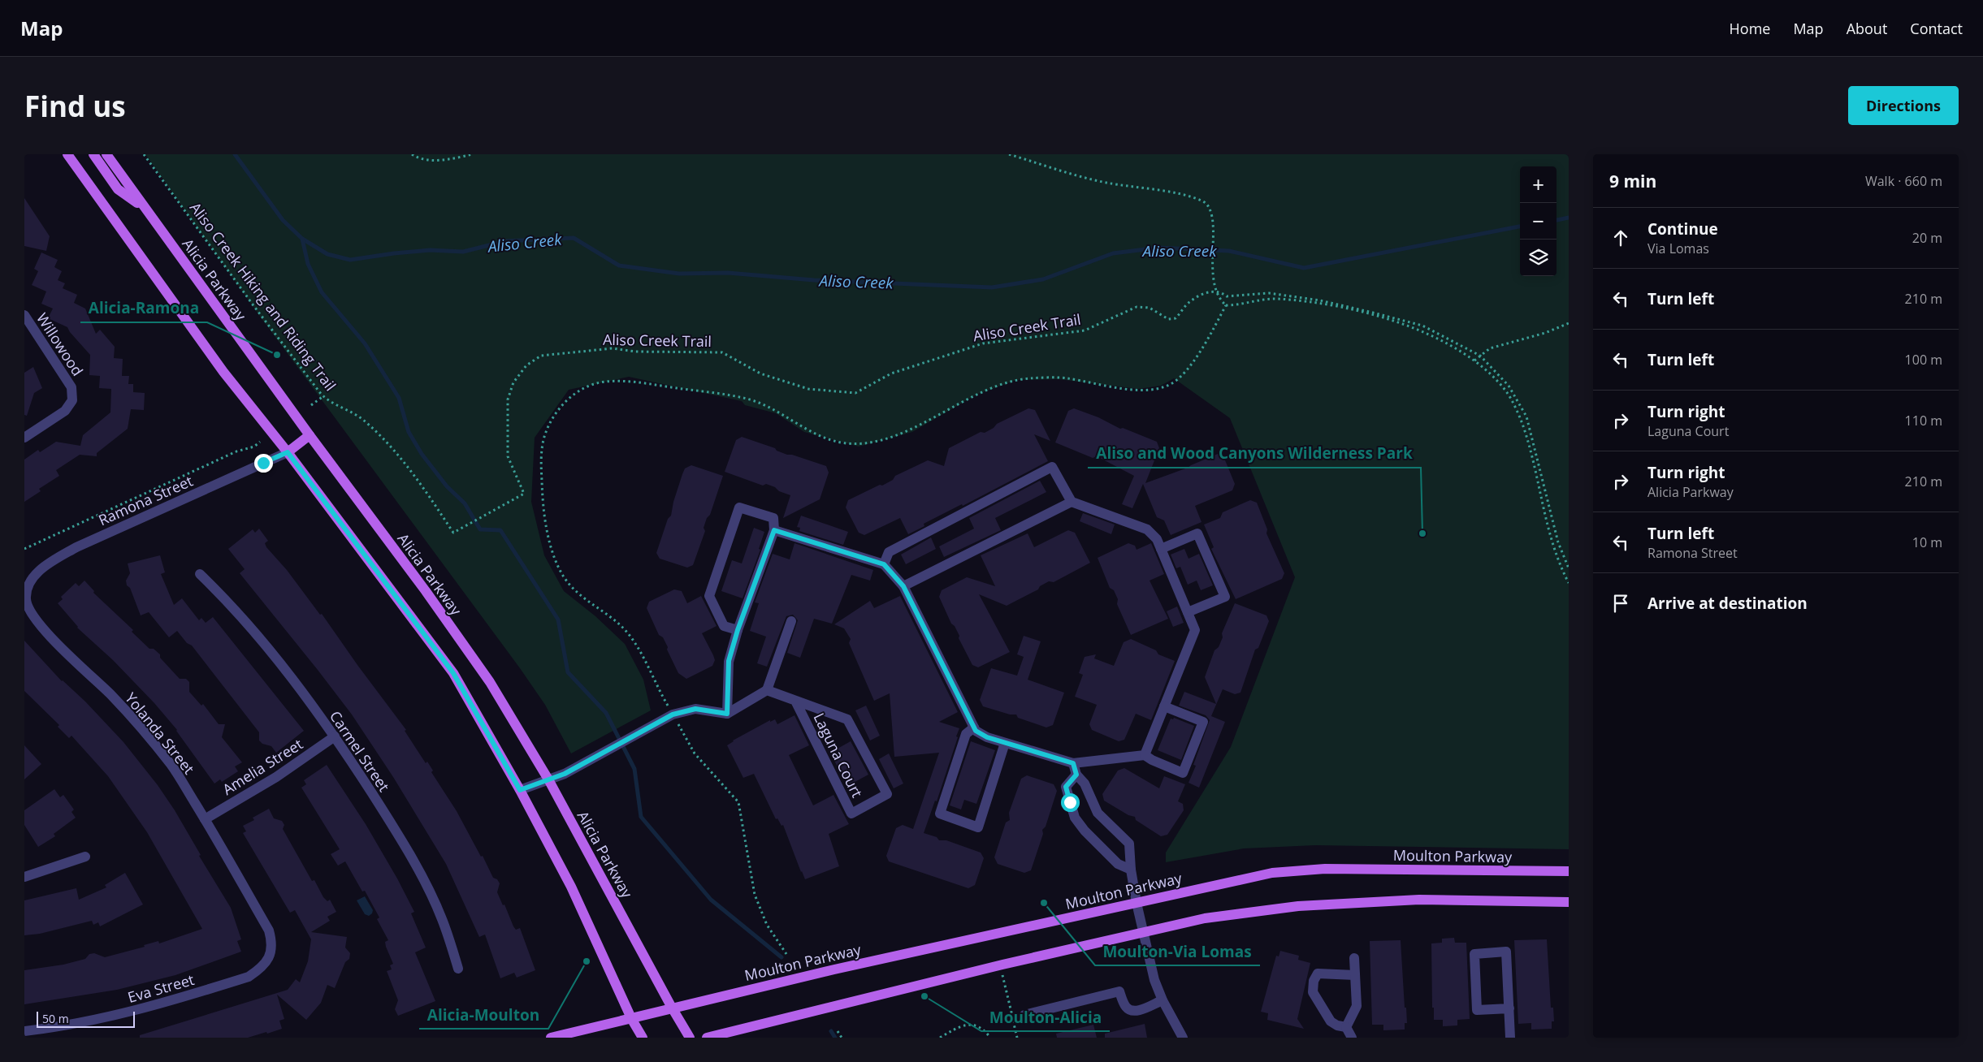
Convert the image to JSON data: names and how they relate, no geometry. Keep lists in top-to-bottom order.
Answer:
{
  "streets": {
    "main road": ["Alicia Parkway", "Moulton Parkway"],
    "street": [
      "Willowood",
      "Ramona Street",
      "Yolanda Street",
      "Carmel Street",
      "Laguna Court",
      "Amelia Street",
      "Eva Street"
    ],
    "path": ["Aliso Creek Hiking and Riding Trail", "Aliso Creek Trail"]
  },
  "crossings": [
    ["Alicia Parkway", "Moulton Parkway"],
    ["Aliso Creek Hiking and Riding Trail", "Aliso Creek Trail"],
    ["Ramona Street", "Yolanda Street"],
    ["Yolanda Street", "Amelia Street"],
    ["Yolanda Street", "Eva Street"],
    ["Carmel Street", "Amelia Street"]
  ],
  "water": ["Aliso Creek"],
  "places": [
    "Alicia-Ramona",
    "Aliso and Wood Canyons Wilderness Park",
    "Moulton-Via Lomas",
    "Alicia-Moulton",
    "Moulton-Alicia"
  ],
  "scale_bar": "50 m",
  "page": {
    "header": "Map",
    "nav": [
      "Home",
      "Map",
      "About",
      "Contact"
    ],
    "buttons": "Directions",
    "title": "Find us",
    "heading": ["9 min", "Walk · 660 m"],
    "map_buttons": ["+", "−"],
    "list": [
      ["Continue", "Via Lomas", "20 m"],
      ["Turn left", "210 m"],
      ["Turn left", "100 m"],
      ["Turn right", "Laguna Court", "110 m"],
      ["Turn right", "Alicia Parkway", "210 m"],
      ["Turn left", "Ramona Street", "10 m"],
      "Arrive at destination"
    ],
    "scale": "50 m"
  }
}
